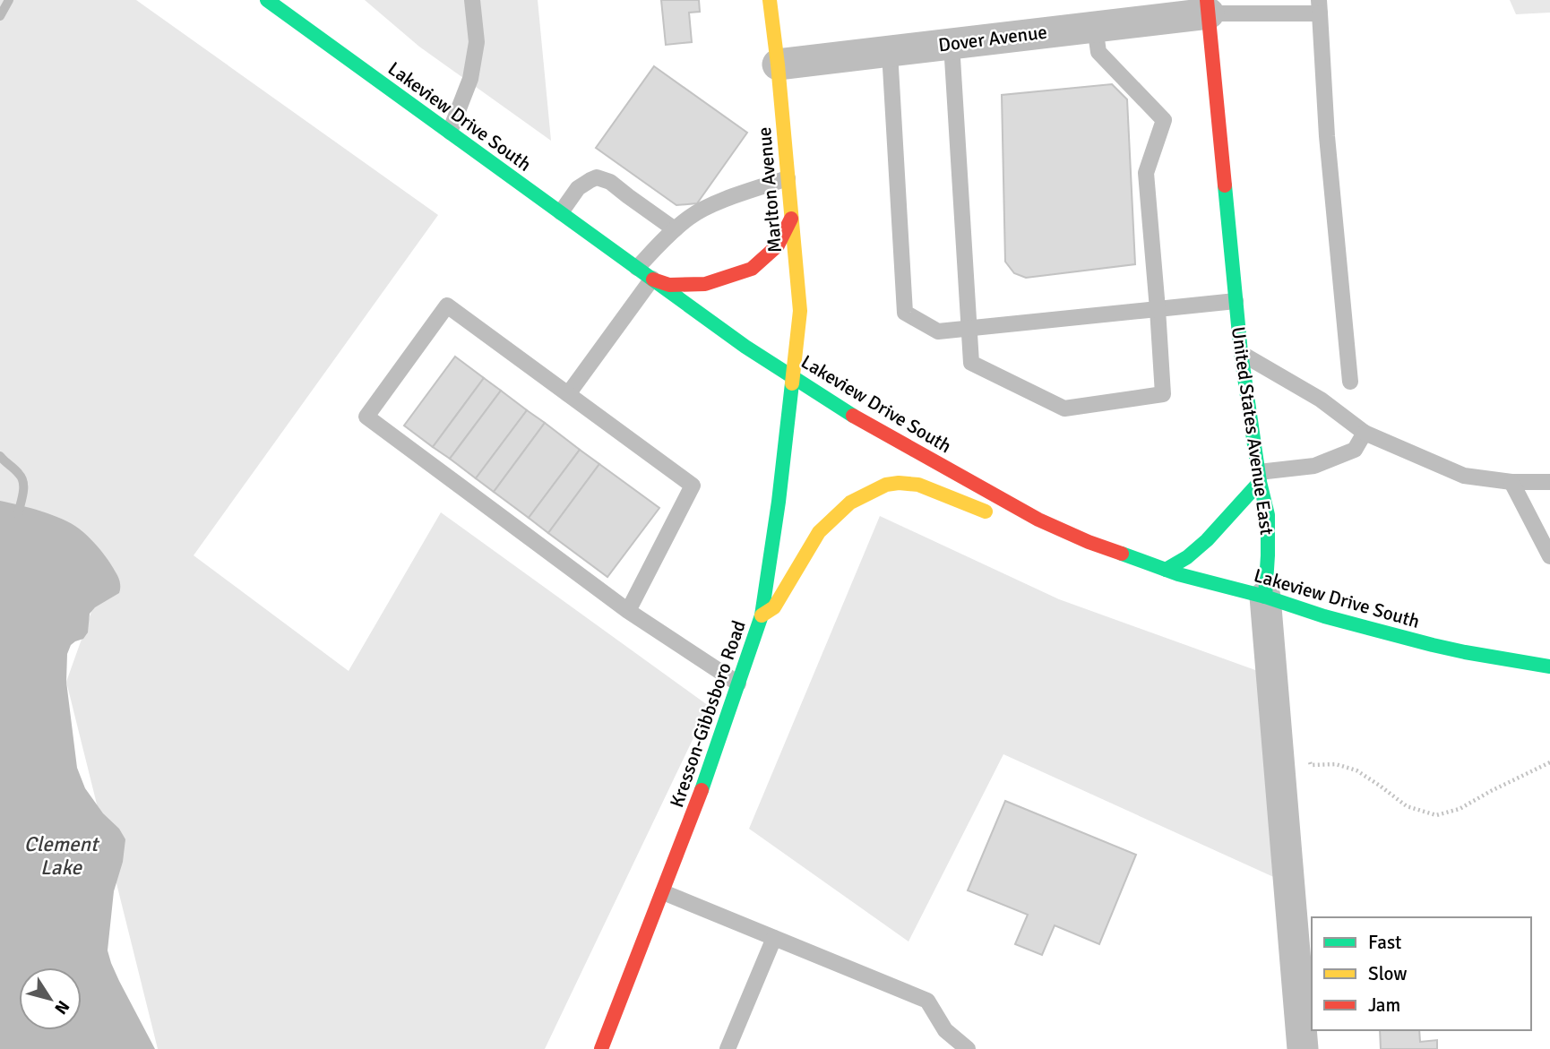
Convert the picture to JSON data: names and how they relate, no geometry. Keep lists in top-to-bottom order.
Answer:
{
  "streets": {
    "main road": [
      "Lakeview Drive South",
      "Marlton Avenue",
      "United States Avenue East",
      "Kresson-Gibbsboro Road"
    ],
    "street": ["Dover Avenue"]
  },
  "crossings": [
    ["Dover Avenue", "Marlton Avenue"],
    ["Dover Avenue", "United States Avenue East"],
    ["Lakeview Drive South", "Marlton Avenue"],
    ["Lakeview Drive South", "United States Avenue East"],
    ["Lakeview Drive South", "Kresson-Gibbsboro Road"],
    ["Marlton Avenue", "Kresson-Gibbsboro Road"]
  ],
  "water": ["Clement Lake"],
  "legend": ["Fast", "Slow", "Jam"],
  "north": "bottom right"
}
